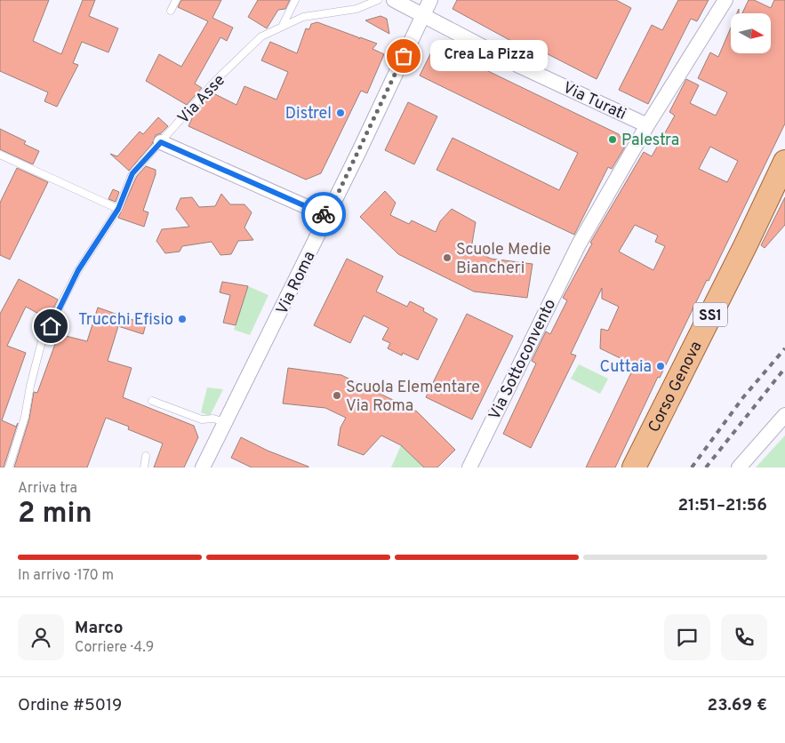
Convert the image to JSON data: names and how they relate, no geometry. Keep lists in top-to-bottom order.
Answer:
{
  "streets": {
    "main road": ["SS1", "Corso Genova"],
    "street": ["Via Turati", "Via Roma", "Via Sottoconvento"],
    "lane": ["Via Asse"]
  },
  "crossings": [
    ["Via Turati", "Via Roma"],
    ["Via Turati", "Via Sottoconvento"]
  ],
  "places": [
    "Crea La Pizza",
    "Distrel",
    "Palestra",
    "Scuole Medie Biancheri",
    "Trucchi Efisio",
    "Cuttaia",
    "Scuola Elementare Via Roma"
  ],
  "north": "right",
  "page": {
    "bubble": "Crea La Pizza",
    "heading": ["2 min", "Arriva tra", "21:51–21:56"],
    "panel": [
      "Marco",
      "Corriere · 4.9",
      "Ordine #5019",
      "23.69 €"
    ],
    "bar": "In arrivo · 170 m"
  }
}
